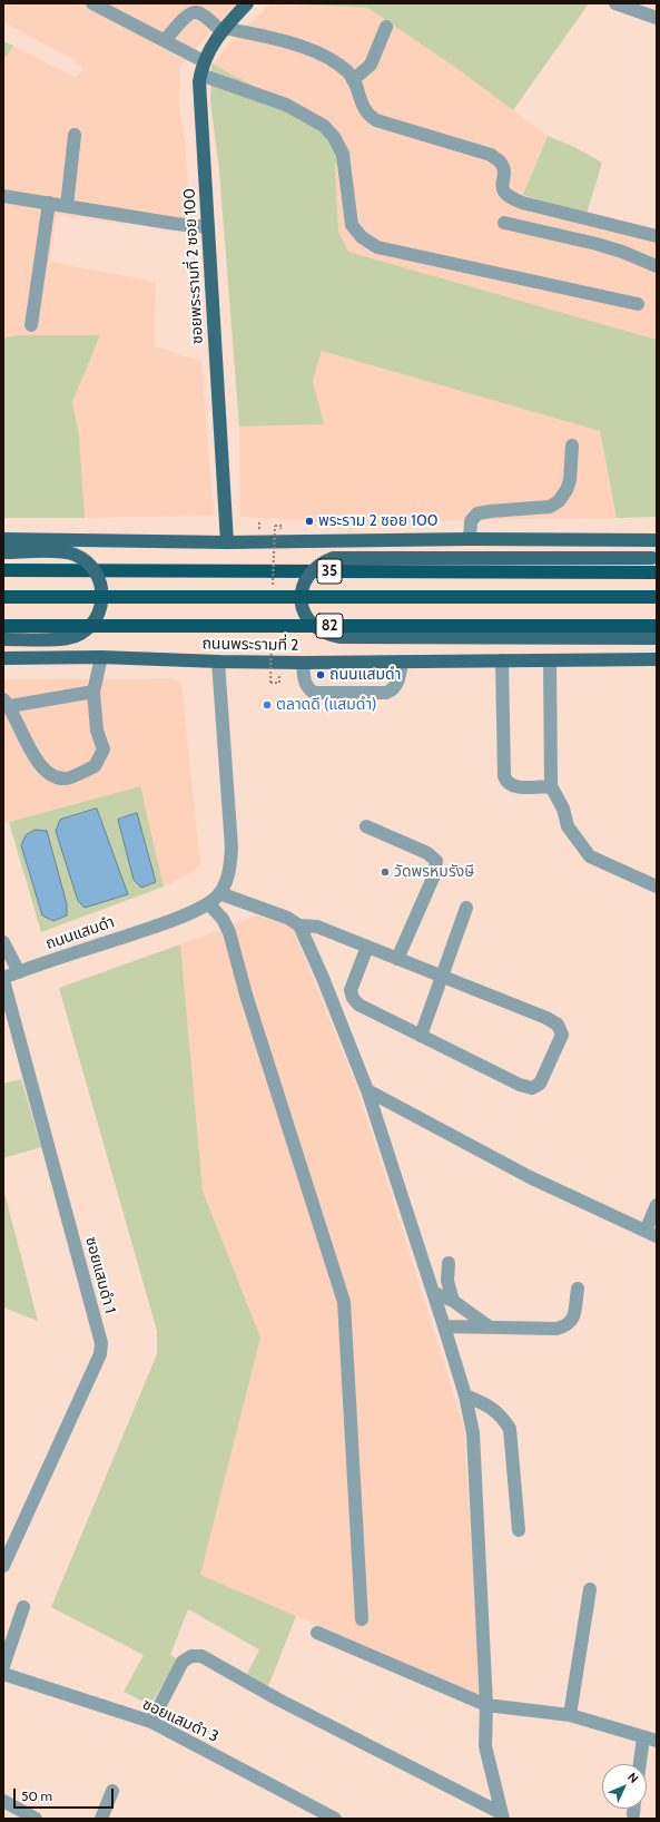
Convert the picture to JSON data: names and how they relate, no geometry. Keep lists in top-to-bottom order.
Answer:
{
  "streets": {
    "highway": ["35", "82", "ถนนพระรามที่ 2"],
    "main road": ["ซอยพระรามที่ 2 ซอย 100"],
    "street": ["ถนนแสมดำ", "ซอยแสมดำ 1", "ซอยแสมดำ 3"]
  },
  "crossings": [
    ["ซอยพระรามที่ 2 ซอย 100", "35"],
    ["ถนนพระรามที่ 2", "ถนนแสมดำ"],
    ["ถนนแสมดำ", "ซอยแสมดำ 1"]
  ],
  "places": [
    "พระราม 2 ซอย 100",
    "ถนนแสมดำ",
    "ตลาดดี (แสมดำ)",
    "วัดพรหมรังษี"
  ],
  "scale_bar": "50 m",
  "north": "top right"
}
